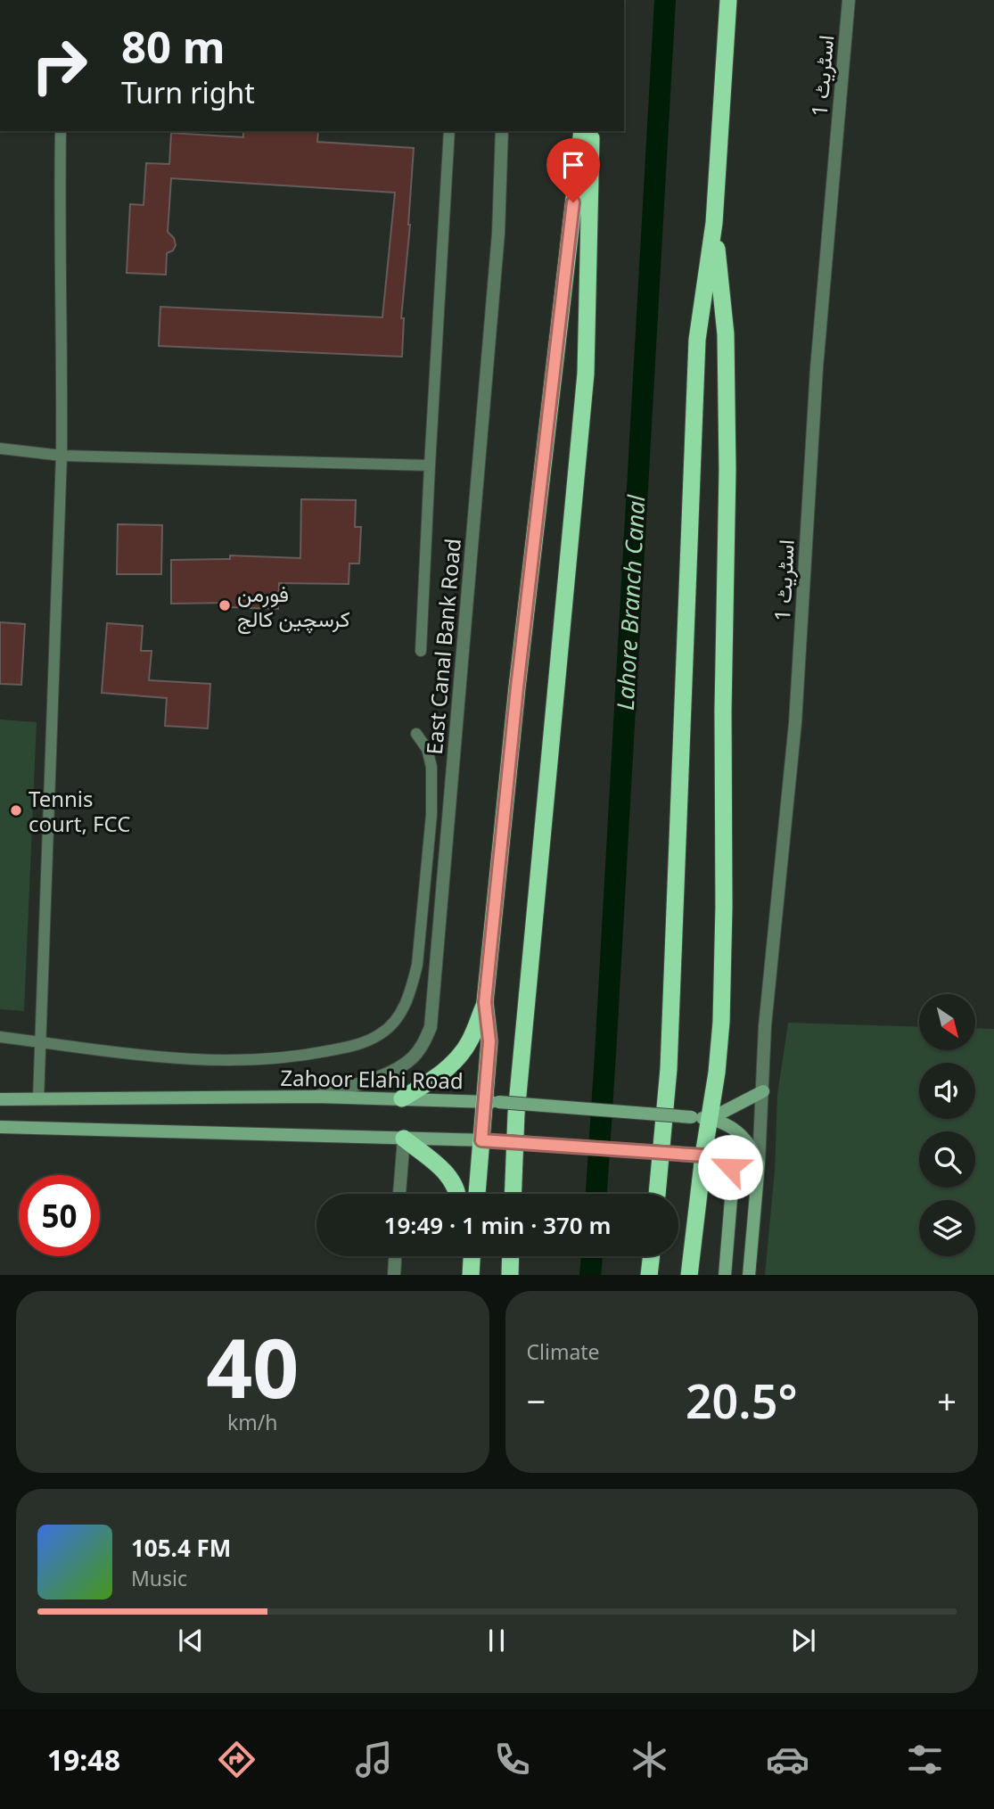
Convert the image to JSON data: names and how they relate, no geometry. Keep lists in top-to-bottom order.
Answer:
{
  "streets": {
    "main road": ["Zahoor Elahi Road"],
    "street": ["اسٹریٹ 1", "East Canal Bank Road"]
  },
  "crossings": [
    ["اسٹریٹ 1", "Zahoor Elahi Road"],
    ["East Canal Bank Road", "Zahoor Elahi Road"]
  ],
  "water": ["Lahore Branch Canal"],
  "places": ["فورمن کرسچین کالج", "Tennis court, FCC"],
  "north": "bottom right",
  "page": {
    "turn": ["80 m", "Turn right"],
    "limit": "50",
    "trip": "19:49 · 1 min · 370 m",
    "tile": [
      ["40", "km/h"],
      "Climate"
    ],
    "heat": ["−", "20.5°", "+"],
    "song": ["105.4 FM", "Music"],
    "tabs": "19:48"
  }
}
